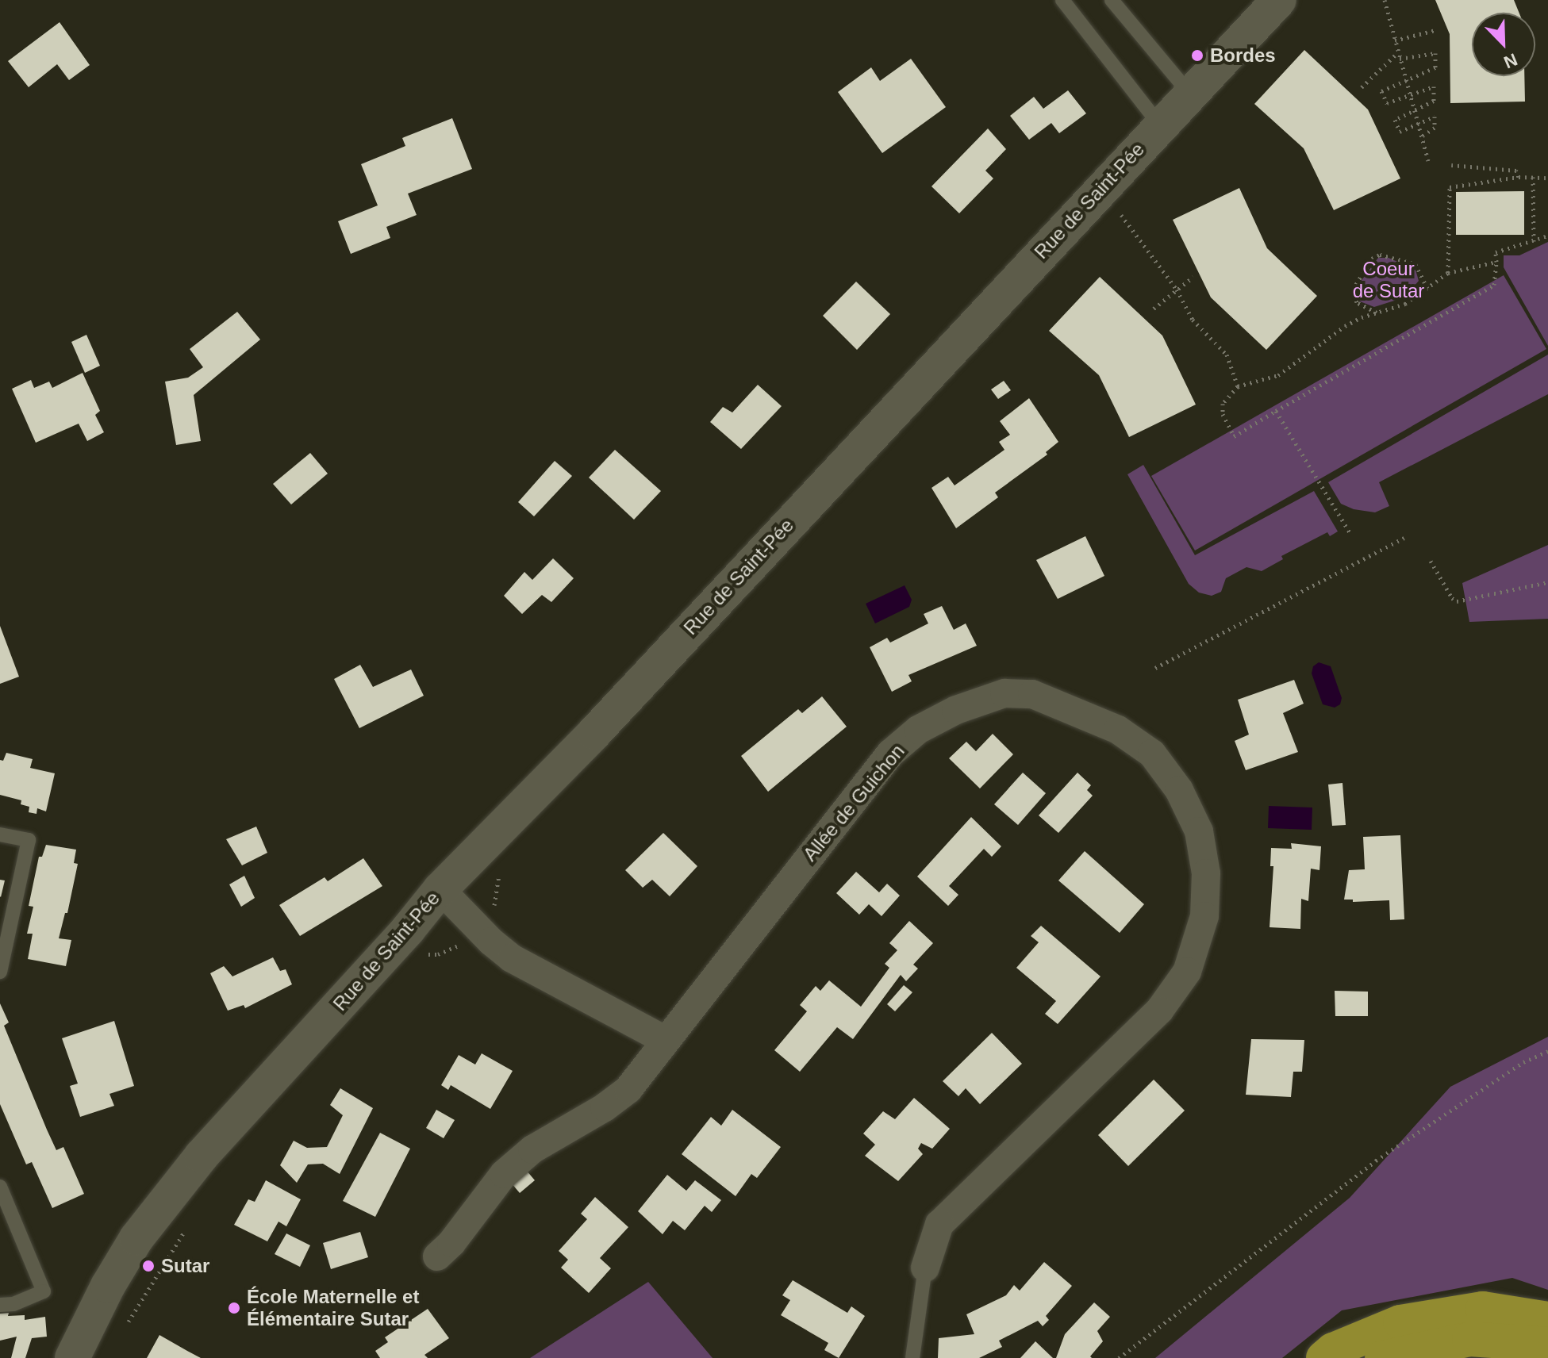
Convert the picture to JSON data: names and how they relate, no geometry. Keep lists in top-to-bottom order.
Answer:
{
  "streets": {
    "main road": ["Rue de Saint-Pée"],
    "street": ["Allée de Guichon"]
  },
  "parks": ["Coeur de Sutar"],
  "places": ["Bordes", "Sutar", "École Maternelle et Élémentaire Sutar"],
  "north": "bottom right"
}
